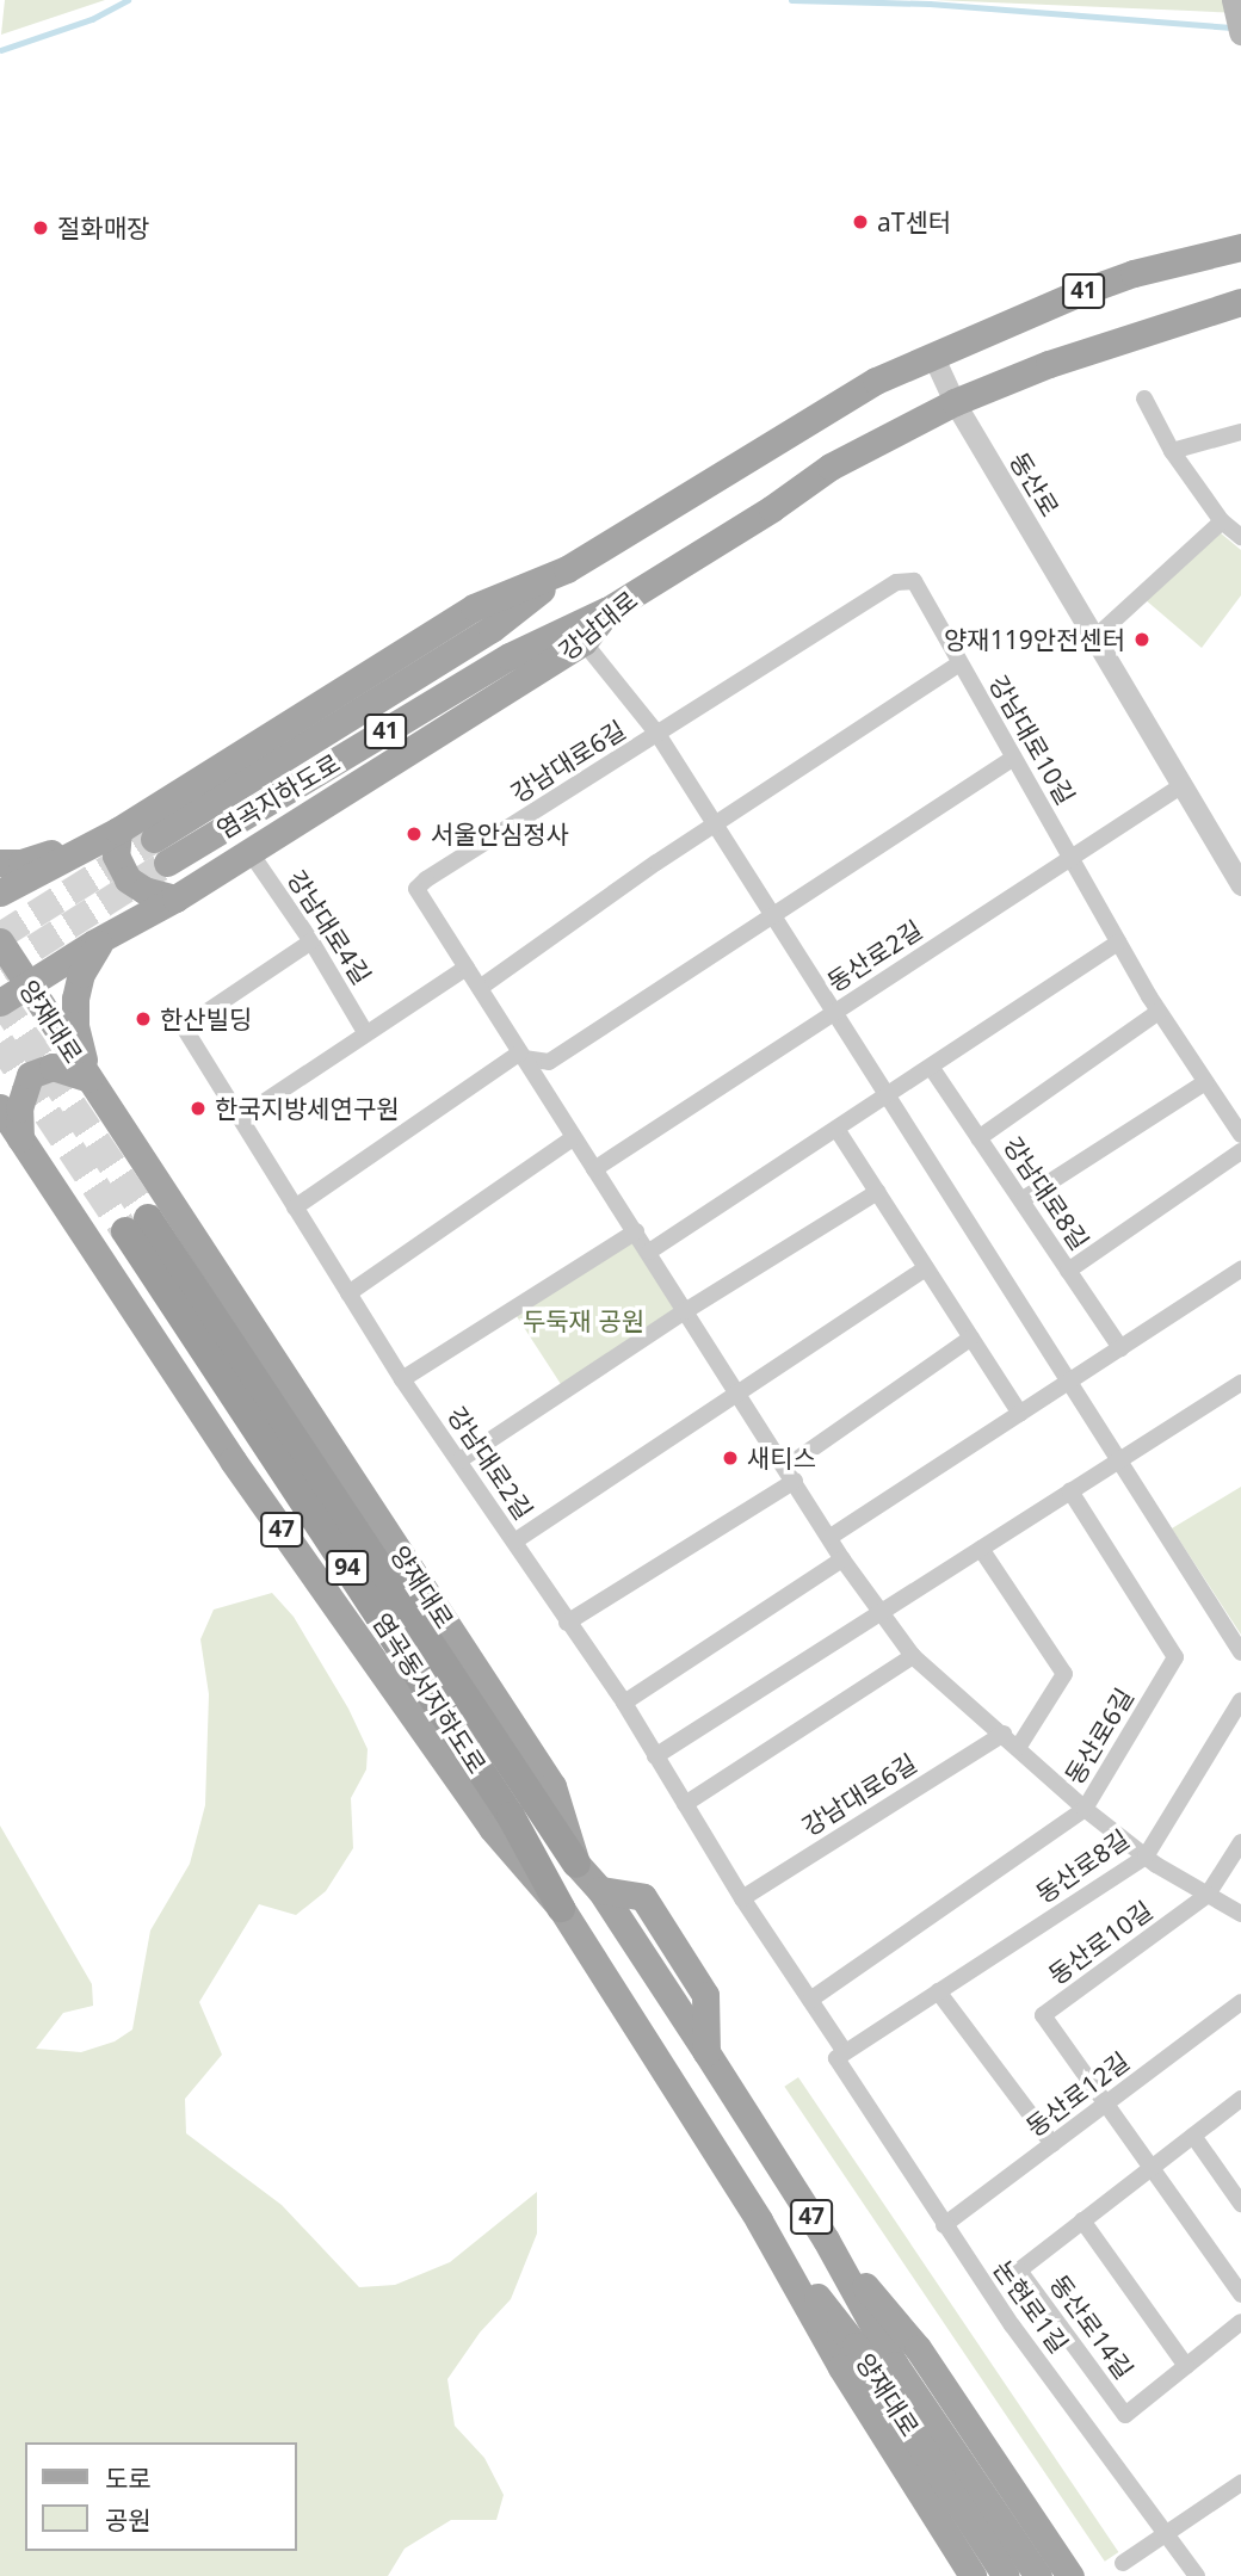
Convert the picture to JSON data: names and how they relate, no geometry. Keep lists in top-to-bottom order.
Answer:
{
  "streets": {
    "highway": ["94", "염곡동서지하도로"],
    "main road": [
      "41",
      "강남대로",
      "염곡지하도로",
      "양재대로",
      "47"
    ],
    "street": [
      "동산로",
      "강남대로10길",
      "강남대로6길",
      "강남대로4길",
      "동산로2길",
      "강남대로8길",
      "강남대로2길",
      "동산로6길",
      "동산로8길",
      "동산로10길",
      "동산로12길",
      "논현로1길",
      "동산로14길"
    ]
  },
  "crossings": [
    ["41", "동산로"],
    ["41", "염곡지하도로"],
    ["동산로", "강남대로"],
    ["동산로", "동산로2길"],
    ["강남대로", "염곡지하도로"],
    ["강남대로", "강남대로4길"],
    ["강남대로", "양재대로"],
    ["강남대로10길", "강남대로6길"],
    ["강남대로10길", "동산로2길"],
    ["강남대로6길", "동산로2길"],
    ["강남대로6길", "강남대로2길"],
    ["강남대로6길", "동산로6길"],
    ["강남대로6길", "동산로8길"],
    ["강남대로6길", "동산로10길"],
    ["강남대로4길", "강남대로2길"],
    ["양재대로", "염곡동서지하도로"],
    ["강남대로2길", "동산로6길"],
    ["강남대로2길", "동산로8길"],
    ["강남대로2길", "논현로1길"],
    ["동산로8길", "논현로1길"],
    ["동산로10길", "동산로12길"],
    ["동산로12길", "논현로1길"]
  ],
  "parks": ["두둑재 공원"],
  "places": [
    "aT센터",
    "절화매장",
    "양재119안전센터",
    "서울안심정사",
    "한산빌딩",
    "한국지방세연구원",
    "새티스"
  ],
  "legend": ["도로", "공원"]
}
